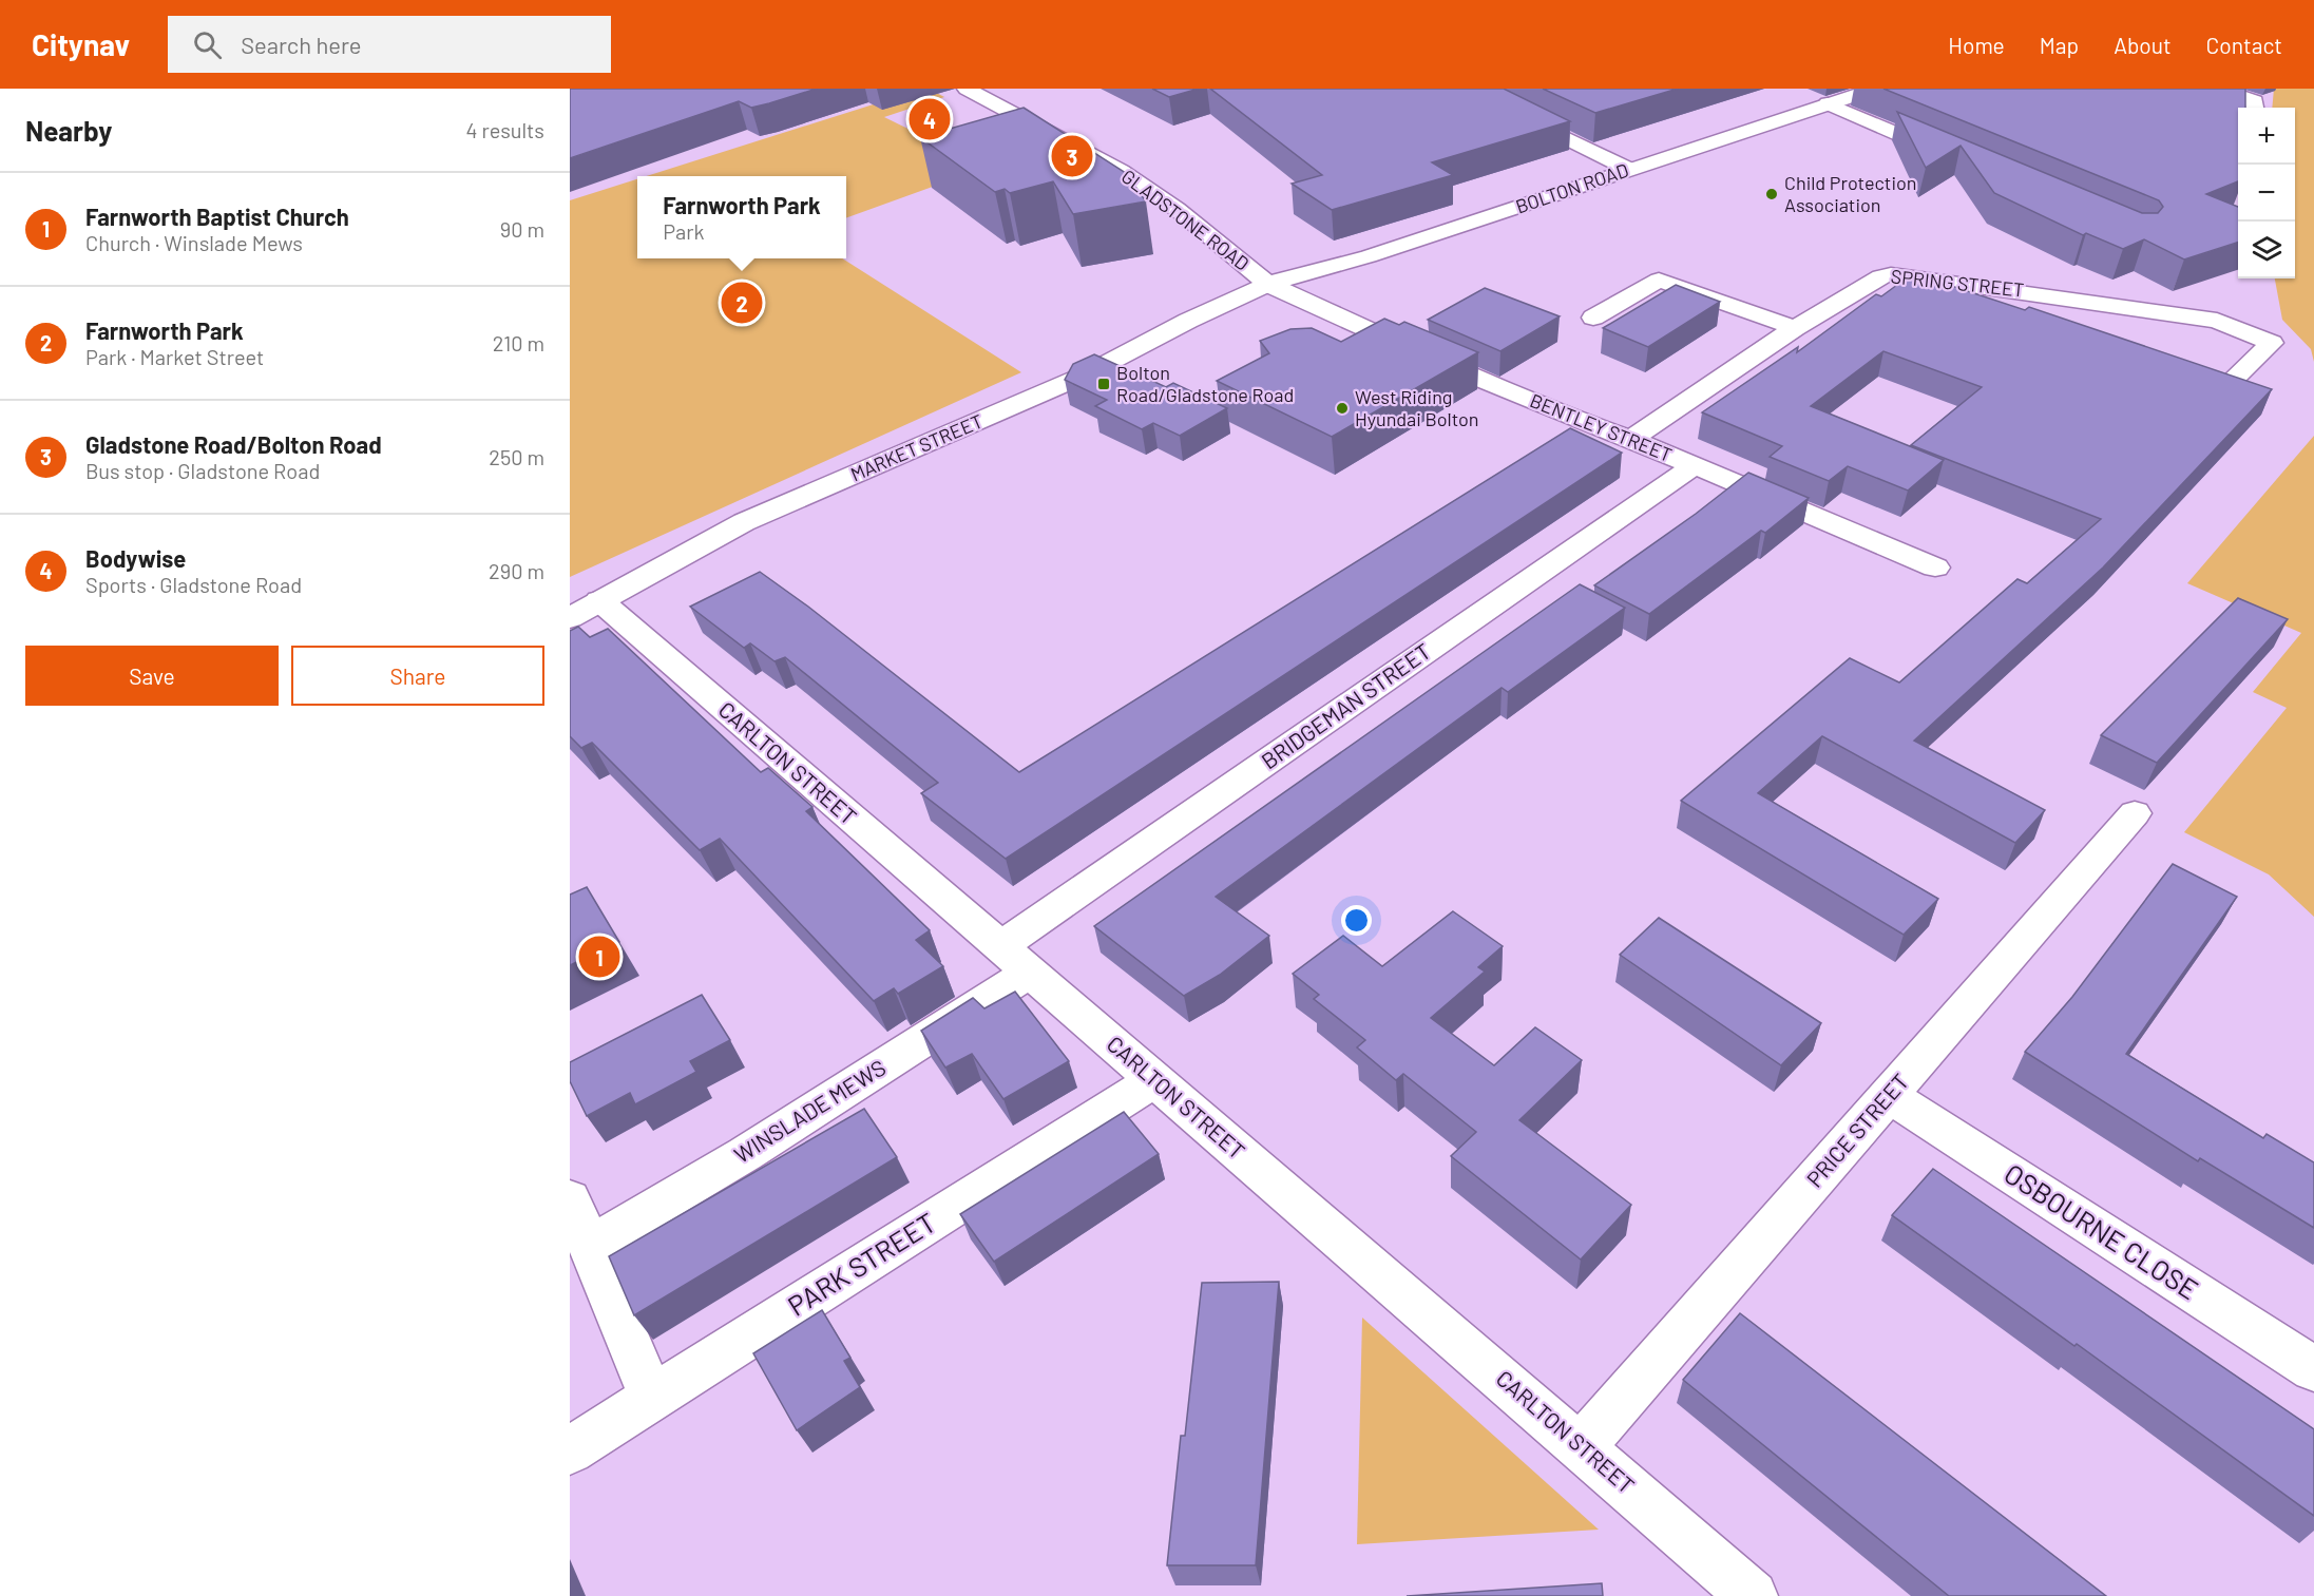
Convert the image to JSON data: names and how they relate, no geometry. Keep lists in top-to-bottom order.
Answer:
{
  "streets": {
    "street": [
      "BOLTON ROAD",
      "GLADSTONE ROAD",
      "SPRING STREET",
      "BENTLEY STREET",
      "MARKET STREET",
      "BRIDGEMAN STREET",
      "CARLTON STREET",
      "WINSLADE MEWS",
      "PRICE STREET",
      "OSBOURNE CLOSE",
      "PARK STREET"
    ]
  },
  "crossings": [
    ["BOLTON ROAD", "GLADSTONE ROAD"],
    ["BOLTON ROAD", "BENTLEY STREET"],
    ["BOLTON ROAD", "MARKET STREET"],
    ["GLADSTONE ROAD", "BENTLEY STREET"],
    ["GLADSTONE ROAD", "MARKET STREET"],
    ["SPRING STREET", "BENTLEY STREET"],
    ["BENTLEY STREET", "MARKET STREET"],
    ["BENTLEY STREET", "BRIDGEMAN STREET"],
    ["MARKET STREET", "CARLTON STREET"],
    ["BRIDGEMAN STREET", "CARLTON STREET"],
    ["BRIDGEMAN STREET", "WINSLADE MEWS"],
    ["CARLTON STREET", "WINSLADE MEWS"],
    ["CARLTON STREET", "PRICE STREET"],
    ["CARLTON STREET", "PARK STREET"],
    ["PRICE STREET", "OSBOURNE CLOSE"]
  ],
  "places": {
    "other": ["Child Protection Association", "West Riding Hyundai Bolton"],
    "transit": ["Bolton Road/Gladstone Road"]
  },
  "page": {
    "header": "Citynav",
    "search": "Search here",
    "nav": [
      "Home",
      "Map",
      "About",
      "Contact"
    ],
    "heading": ["Nearby", "4 results"],
    "pins": [
      "4",
      "3",
      "2",
      "1"
    ],
    "map_buttons": ["+", "−"],
    "list": [
      {
        "mark": "1",
        "name": "Farnworth Baptist Church",
        "note": "Church · Winslade Mews",
        "value": "90 m"
      },
      {
        "mark": "2",
        "name": "Farnworth Park",
        "note": "Park · Market Street",
        "value": "210 m"
      },
      {
        "mark": "3",
        "name": "Gladstone Road/Bolton Road",
        "note": "Bus stop · Gladstone Road",
        "value": "250 m"
      },
      {
        "mark": "4",
        "name": "Bodywise",
        "note": "Sports · Gladstone Road",
        "value": "290 m"
      }
    ],
    "popup": ["Farnworth Park", "Park"],
    "buttons": ["Save", "Share"]
  }
}
